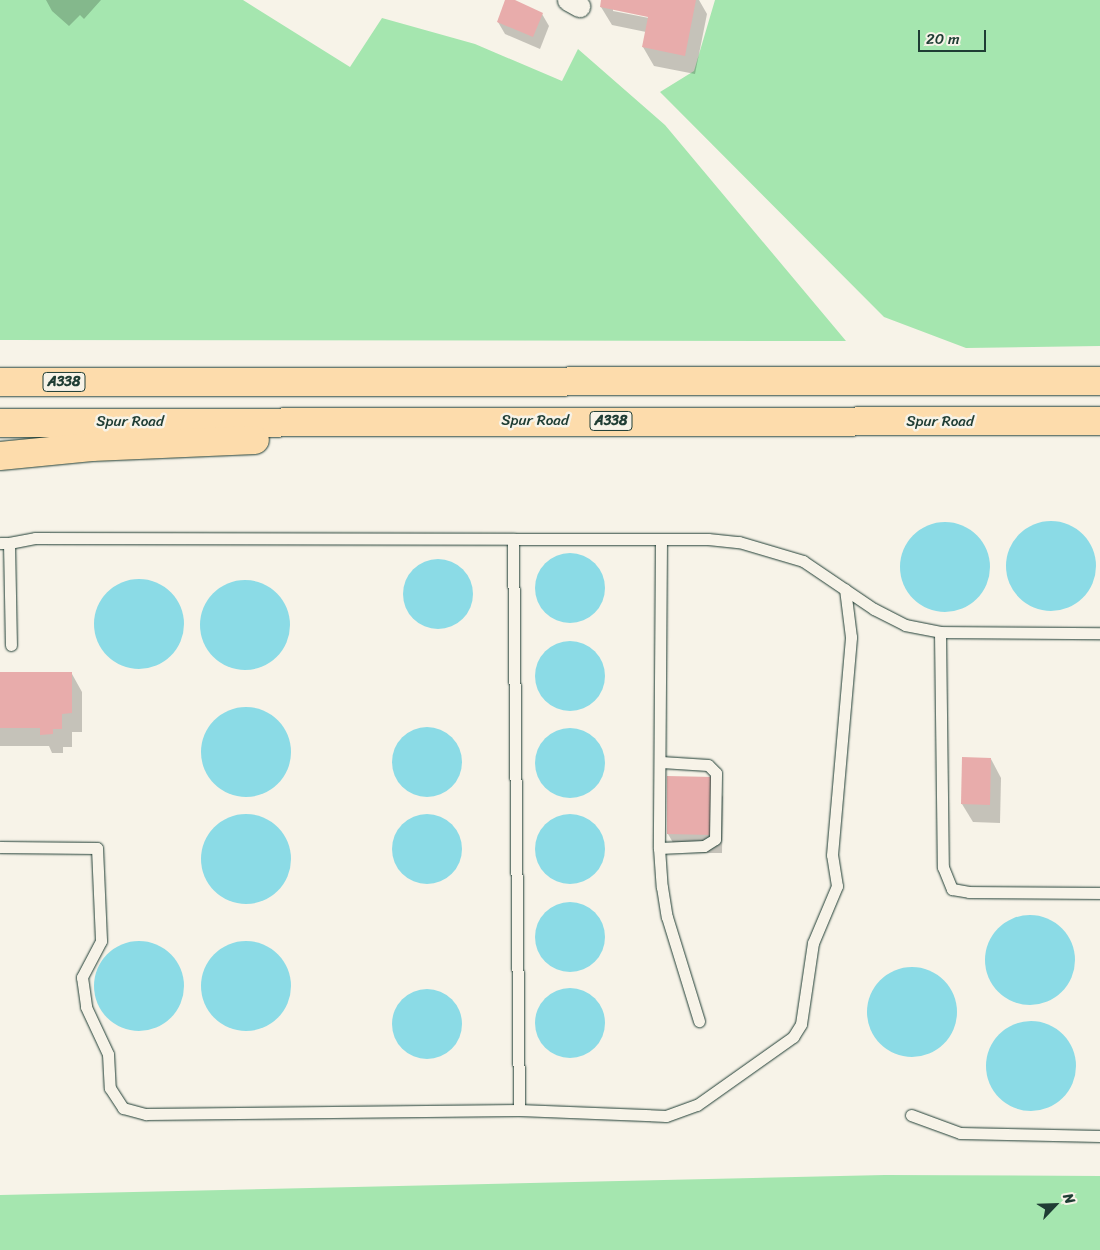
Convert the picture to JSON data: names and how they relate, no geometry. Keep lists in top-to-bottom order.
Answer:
{
  "streets": {
    "highway": ["A338", "Spur Road"]
  },
  "scale_bar": "20 m",
  "north": "top right"
}
